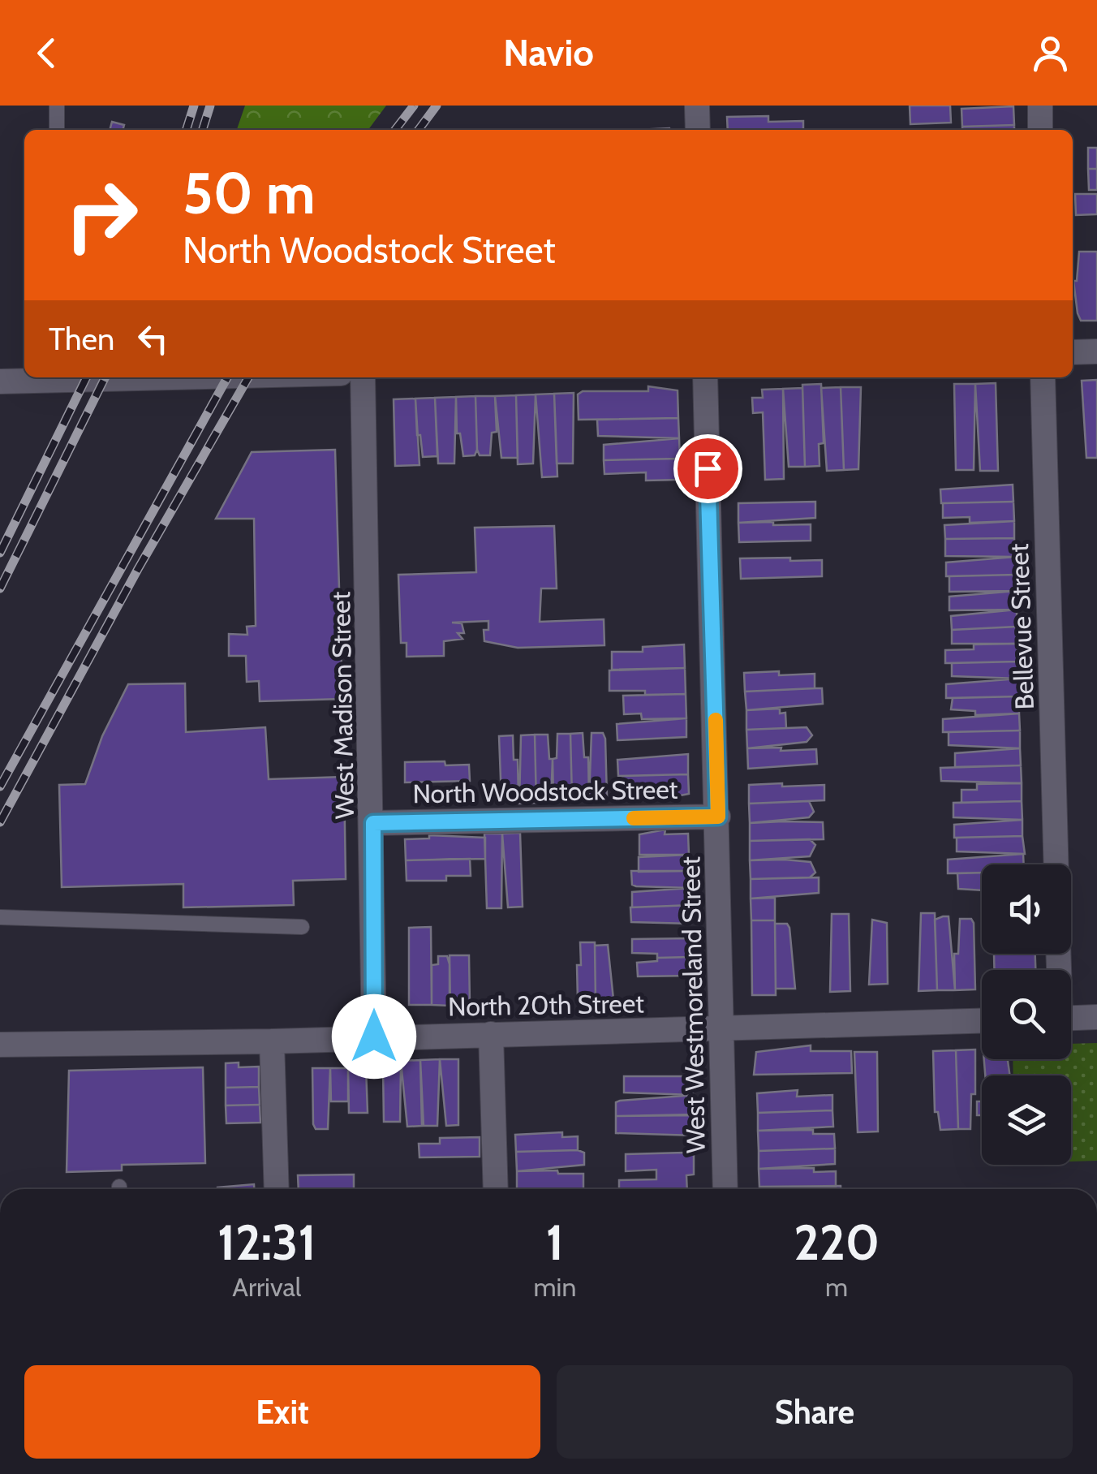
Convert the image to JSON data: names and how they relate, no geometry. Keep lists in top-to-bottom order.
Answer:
{
  "streets": {
    "street": [
      "Bellevue Street",
      "West Madison Street",
      "North Woodstock Street",
      "North 20th Street",
      "West Westmoreland Street"
    ]
  },
  "crossings": [
    ["West Madison Street", "North Woodstock Street"],
    ["West Madison Street", "North 20th Street"],
    ["North Woodstock Street", "West Westmoreland Street"],
    ["North 20th Street", "West Westmoreland Street"]
  ],
  "page": {
    "header": "Navio",
    "turn": ["50 m", "North Woodstock Street"],
    "then": "Then",
    "eta": [
      "12:31",
      "Arrival",
      "1",
      "min",
      "220",
      "m"
    ],
    "buttons": ["Exit", "Share"]
  }
}
